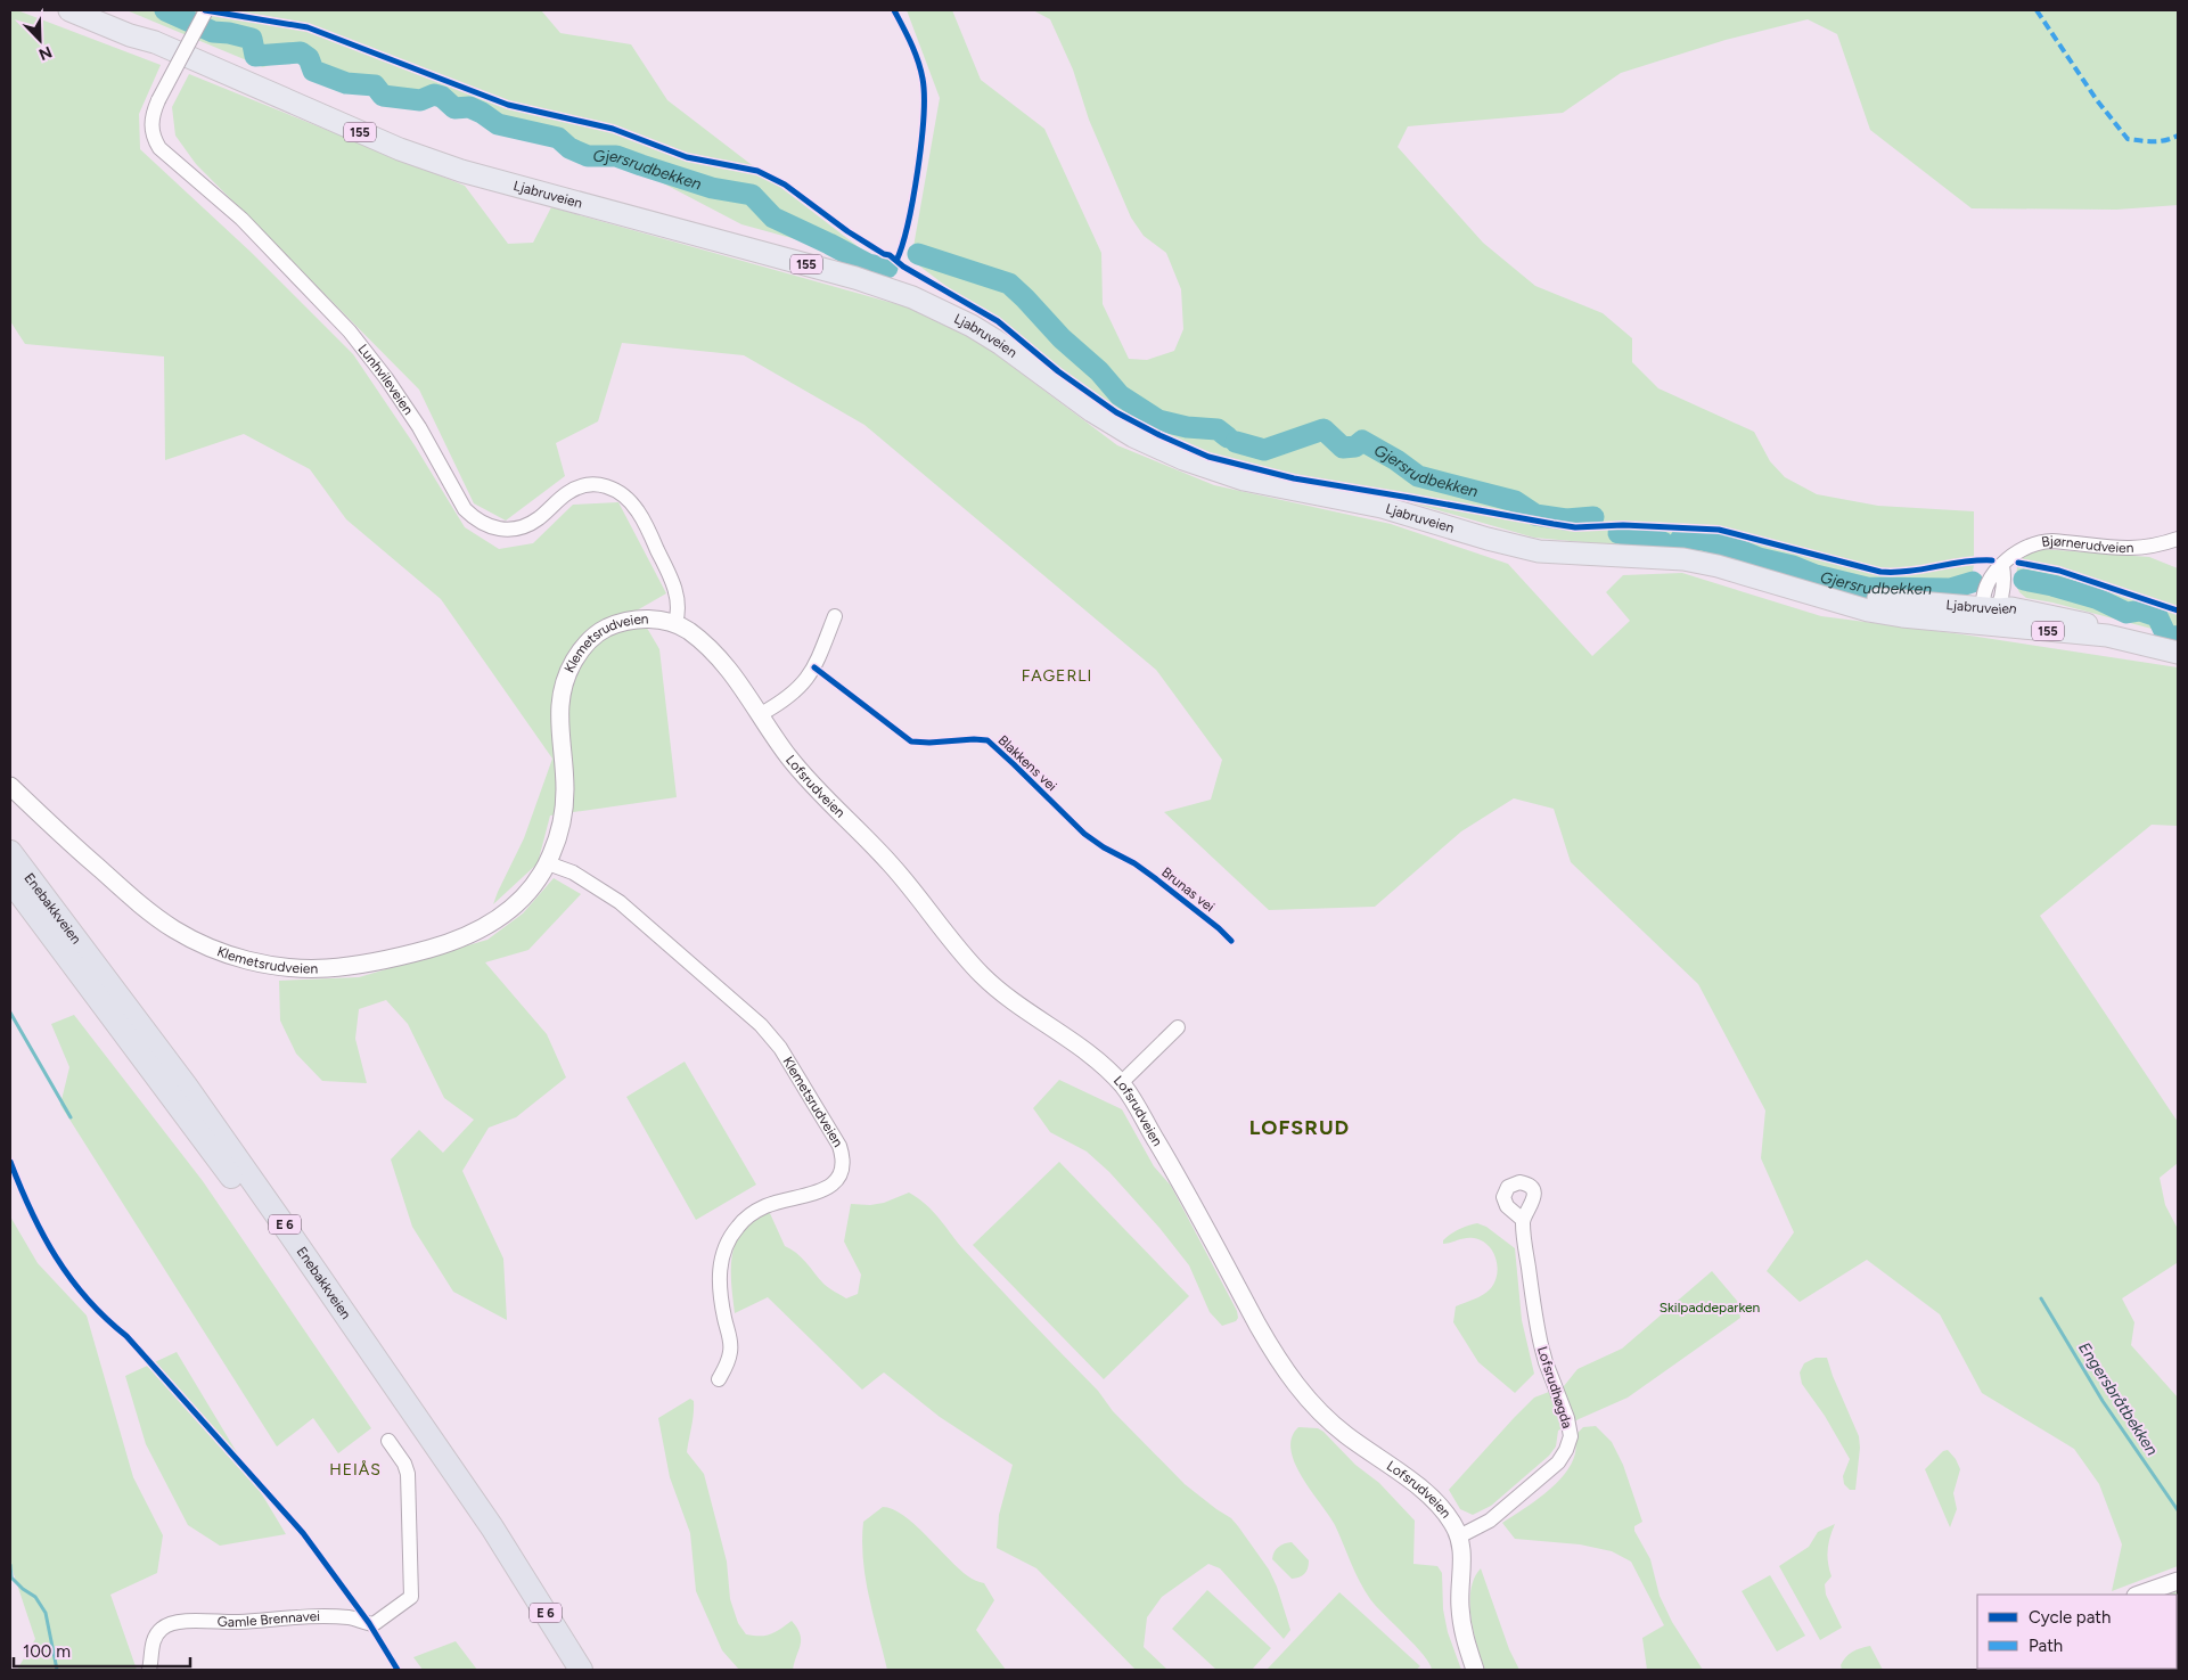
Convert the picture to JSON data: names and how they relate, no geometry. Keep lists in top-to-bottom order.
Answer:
{
  "streets": {
    "highway": ["Enebakkveien", "E 6"],
    "main road": ["155", "Ljabruveien"],
    "street": [
      "Lunhvileveien",
      "Bjørnerudveien",
      "Klemetsrudveien",
      "Lofsrudveien",
      "Lofsrudhøgda",
      "Gamle Brennavei"
    ],
    "cycle path": ["Blakkens vei"]
  },
  "crossings": [
    ["Ljabruveien", "Bjørnerudveien"],
    ["Lunhvileveien", "Klemetsrudveien"],
    ["Lunhvileveien", "Lofsrudveien"],
    ["Klemetsrudveien", "Lofsrudveien"],
    ["Lofsrudveien", "Lofsrudhøgda"]
  ],
  "districts": ["FAGERLI", "LOFSRUD", "HEIÅS"],
  "water": ["Gjersrudbekken", "Engersbråtbekken"],
  "parks": ["Skilpaddeparken"],
  "legend": ["Cycle path", "Path"],
  "scale_bar": "100 m",
  "north": "bottom right"
}
